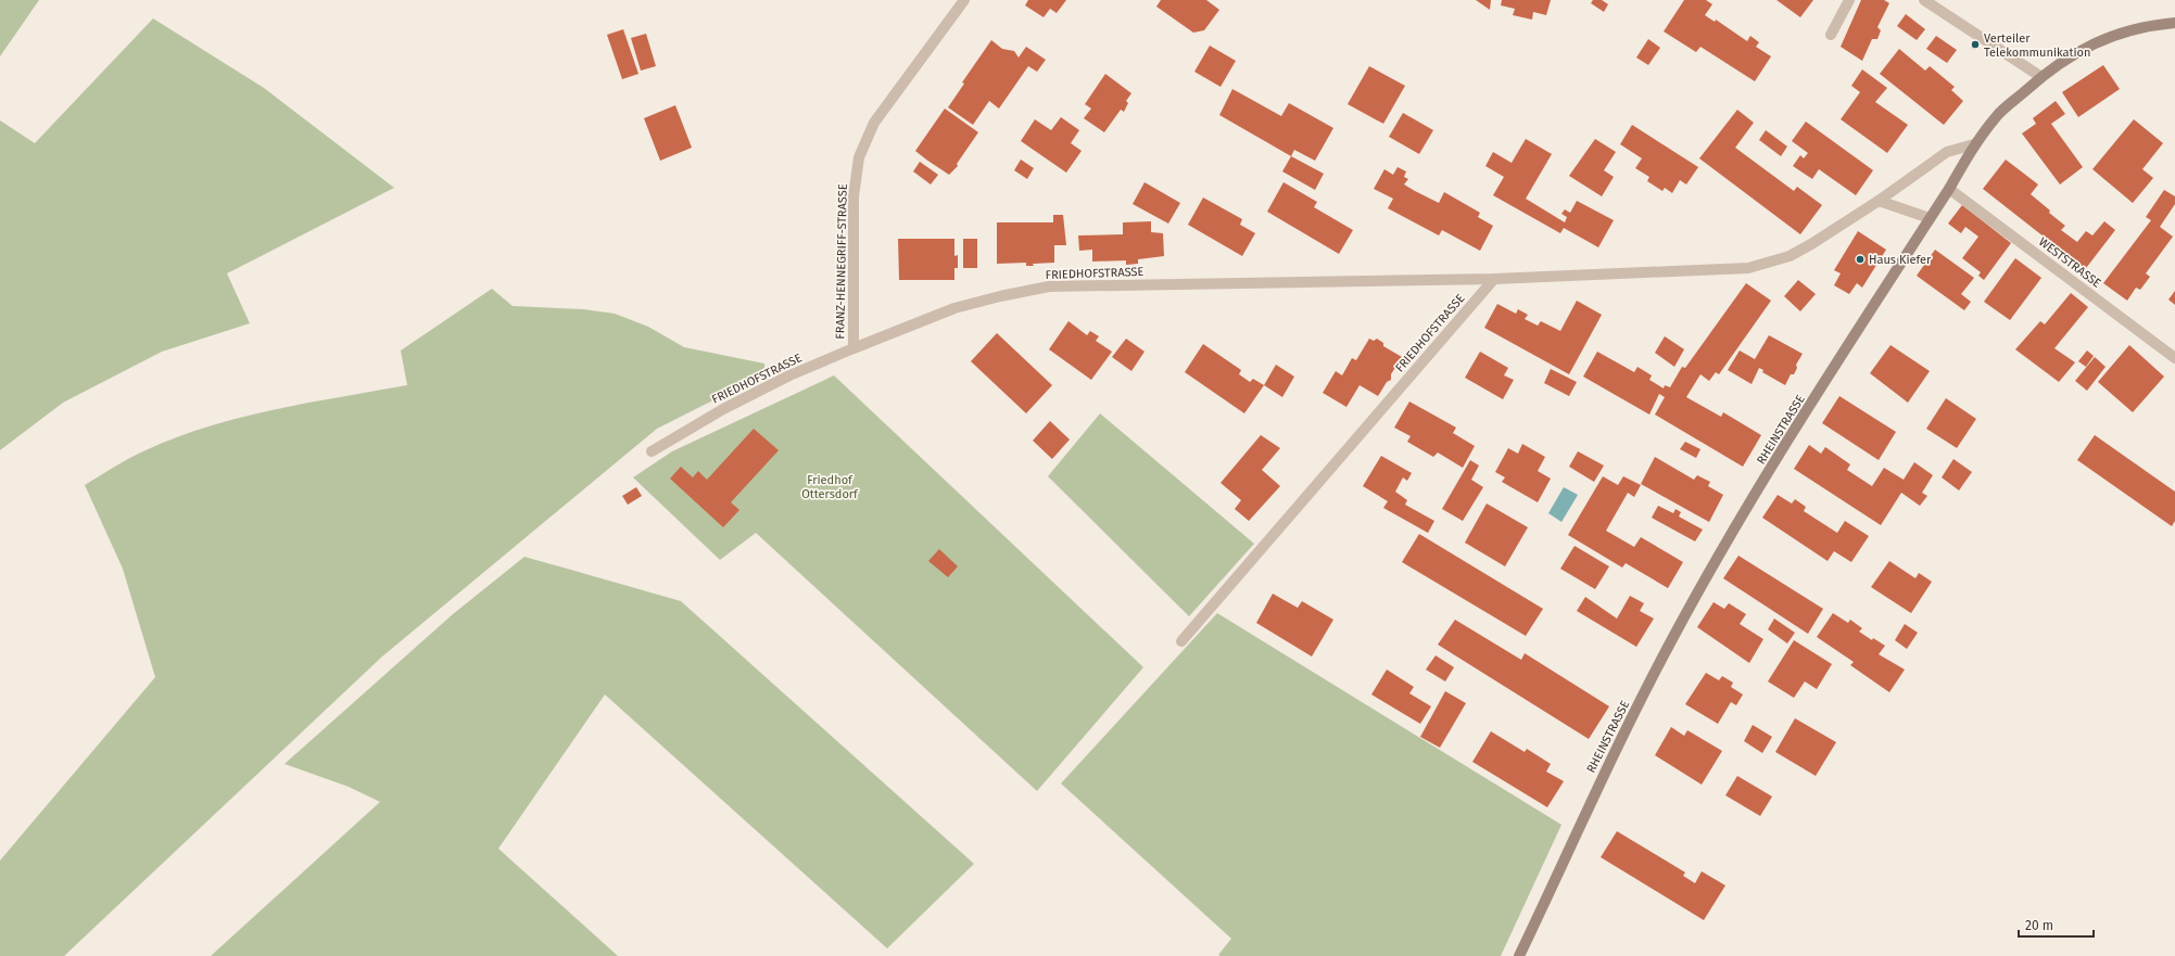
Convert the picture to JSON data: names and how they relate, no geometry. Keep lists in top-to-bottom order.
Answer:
{
  "streets": {
    "main road": ["RHEINSTRASSE"],
    "street": ["FRANZ-HENNEGRIFF-STRASSE", "WESTSTRASSE", "FRIEDHOFSTRASSE"]
  },
  "crossings": [
    ["FRANZ-HENNEGRIFF-STRASSE", "FRIEDHOFSTRASSE"],
    ["WESTSTRASSE", "RHEINSTRASSE"],
    ["FRIEDHOFSTRASSE", "RHEINSTRASSE"]
  ],
  "parks": ["Friedhof Ottersdorf"],
  "places": ["Verteiler Telekommunikation", "Haus Kiefer"],
  "scale_bar": "20 m"
}
